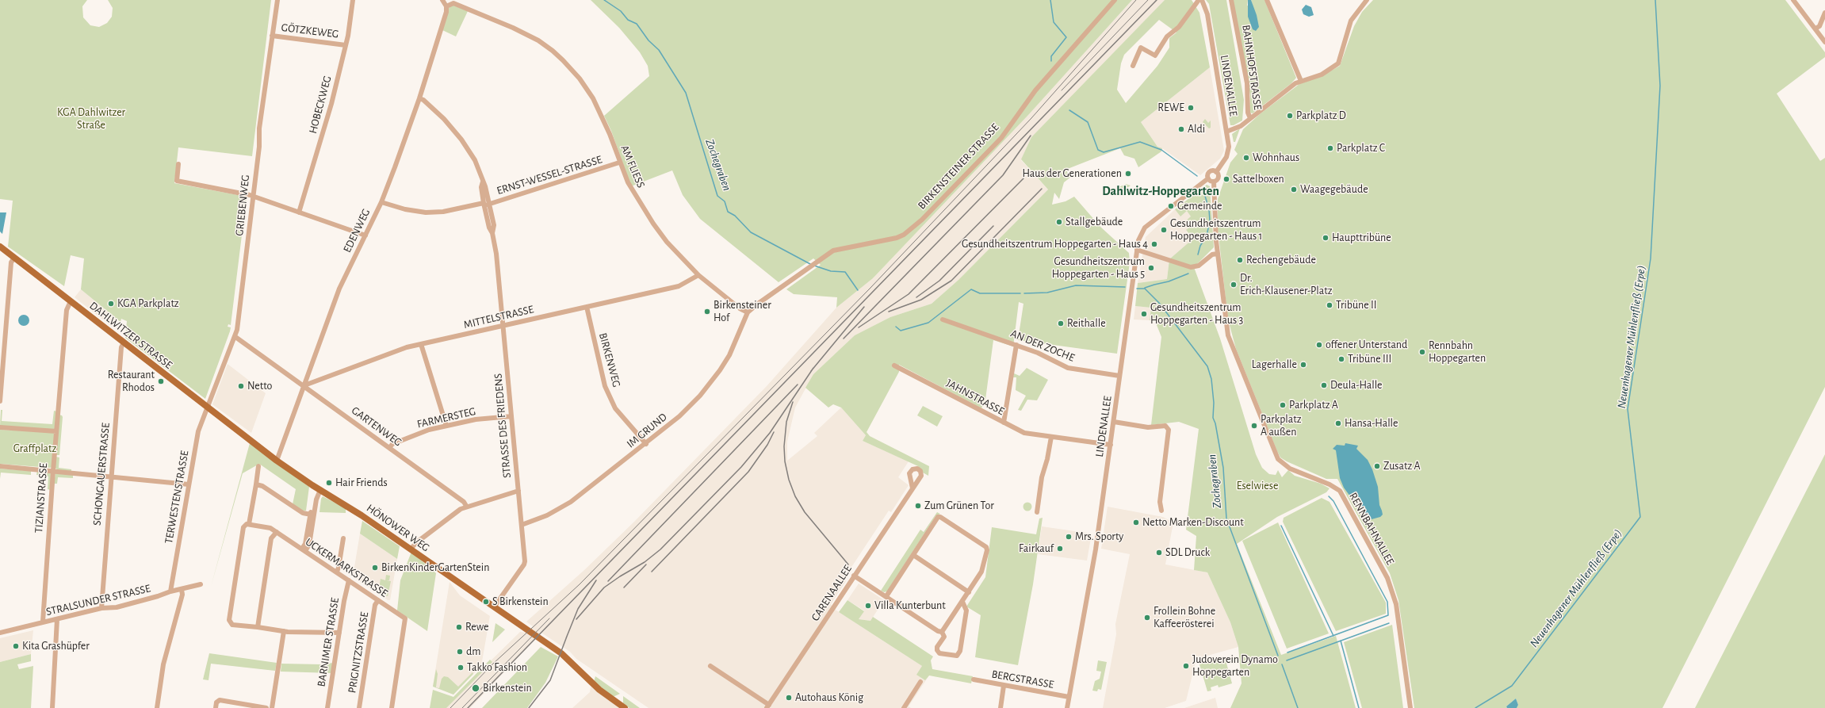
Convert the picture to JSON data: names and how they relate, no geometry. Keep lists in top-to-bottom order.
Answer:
{
  "streets": {
    "main road": ["DAHLWITZER STRASSE", "HÖNOWER WEG"],
    "street": [
      "GÖTZKEWEG",
      "BAHNHOFSTRASSE",
      "LINDENALLEE",
      "HOBECKWEG",
      "AM FLIESS",
      "BIRKENSTEINER STRASSE",
      "ERNST-WESSEL-STRASSE",
      "GRIEBENWEG",
      "EDENWEG",
      "MITTELSTRASSE",
      "AN DER ZOCHE",
      "BIRKENWEG",
      "JAHNSTRASSE",
      "FARMERSTEG",
      "STRASSE DES FRIEDENS",
      "GARTENWEG",
      "IM GRUND",
      "SCHONGAUERSTRASSE",
      "TERWESTENSTRASSE",
      "TIZIANSTRASSE",
      "RENNBAHNALLEE",
      "UCKERMARKSTRASSE",
      "CARENAALLEE",
      "STRALSUNDER STRASSE",
      "BARNIMER STRASSE",
      "PRIGNITZSTRASSE",
      "BERGSTRASSE"
    ]
  },
  "crossings": [
    ["GÖTZKEWEG", "HOBECKWEG"],
    ["GÖTZKEWEG", "GRIEBENWEG"],
    ["LINDENALLEE", "AN DER ZOCHE"],
    ["LINDENALLEE", "JAHNSTRASSE"],
    ["LINDENALLEE", "RENNBAHNALLEE"],
    ["LINDENALLEE", "BERGSTRASSE"],
    ["AM FLIESS", "BIRKENSTEINER STRASSE"],
    ["AM FLIESS", "ERNST-WESSEL-STRASSE"],
    ["AM FLIESS", "EDENWEG"],
    ["AM FLIESS", "MITTELSTRASSE"],
    ["AM FLIESS", "IM GRUND"],
    ["BIRKENSTEINER STRASSE", "IM GRUND"],
    ["ERNST-WESSEL-STRASSE", "EDENWEG"],
    ["ERNST-WESSEL-STRASSE", "STRASSE DES FRIEDENS"],
    ["GRIEBENWEG", "DAHLWITZER STRASSE"],
    ["GRIEBENWEG", "GARTENWEG"],
    ["GRIEBENWEG", "TERWESTENSTRASSE"],
    ["EDENWEG", "MITTELSTRASSE"],
    ["EDENWEG", "STRASSE DES FRIEDENS"],
    ["EDENWEG", "GARTENWEG"],
    ["EDENWEG", "HÖNOWER WEG"],
    ["MITTELSTRASSE", "BIRKENWEG"],
    ["MITTELSTRASSE", "STRASSE DES FRIEDENS"],
    ["MITTELSTRASSE", "GARTENWEG"],
    ["DAHLWITZER STRASSE", "SCHONGAUERSTRASSE"],
    ["DAHLWITZER STRASSE", "TERWESTENSTRASSE"],
    ["DAHLWITZER STRASSE", "TIZIANSTRASSE"],
    ["DAHLWITZER STRASSE", "HÖNOWER WEG"],
    ["BIRKENWEG", "IM GRUND"],
    ["FARMERSTEG", "STRASSE DES FRIEDENS"],
    ["FARMERSTEG", "GARTENWEG"],
    ["STRASSE DES FRIEDENS", "IM GRUND"],
    ["STRASSE DES FRIEDENS", "HÖNOWER WEG"],
    ["SCHONGAUERSTRASSE", "STRALSUNDER STRASSE"],
    ["TERWESTENSTRASSE", "STRALSUNDER STRASSE"],
    ["TIZIANSTRASSE", "STRALSUNDER STRASSE"],
    ["UCKERMARKSTRASSE", "BARNIMER STRASSE"],
    ["UCKERMARKSTRASSE", "PRIGNITZSTRASSE"]
  ],
  "districts": ["Dahlwitz-Hoppegarten"],
  "water": ["Zochegraben", "Neuenhagener Mühlenfließ (Erpe)"],
  "parks": ["KGA Dahlwitzer Straße", "Graffplatz", "Eselwiese"],
  "places": [
    "REWE",
    "Parkplatz D",
    "Aldi",
    "Parkplatz C",
    "Wohnhaus",
    "Haus der Generationen",
    "Sattelboxen",
    "Waagegebäude",
    "Gemeinde",
    "Stallgebäude",
    "Gesundheitszentrum Hoppegarten - Haus 1",
    "Haupttribüne",
    "Gesundheitszentrum Hoppegarten - Haus 4",
    "Rechengebäude",
    "Gesundheitszentrum Hoppegarten - Haus 5",
    "Dr. Erich-Klausener-Platz",
    "KGA Parkplatz",
    "Tribüne II",
    "Birkensteiner Hof",
    "Gesundheitszentrum Hoppegarten - Haus 3",
    "Reithalle",
    "offener Unterstand",
    "Rennbahn Hoppegarten",
    "Tribüne III",
    "Lagerhalle",
    "Restaurant Rhodos",
    "Deula-Halle",
    "Netto",
    "Parkplatz A",
    "Hansa-Halle",
    "Parkplatz A außen",
    "Zusatz A",
    "Hair Friends",
    "Zum Grünen Tor",
    "Netto Marken-Discount",
    "Mrs. Sporty",
    "Fairkauf",
    "SDL Druck",
    "BirkenKinderGartenStein",
    "S Birkenstein",
    "Villa Kunterbunt",
    "Frollein Bohne Kaffeerösterei",
    "Rewe",
    "Kita Grashüpfer",
    "dm",
    "Judoverein Dynamo Hoppegarten",
    "Takko Fashion",
    "Birkenstein",
    "Autohaus König"
  ]
}
